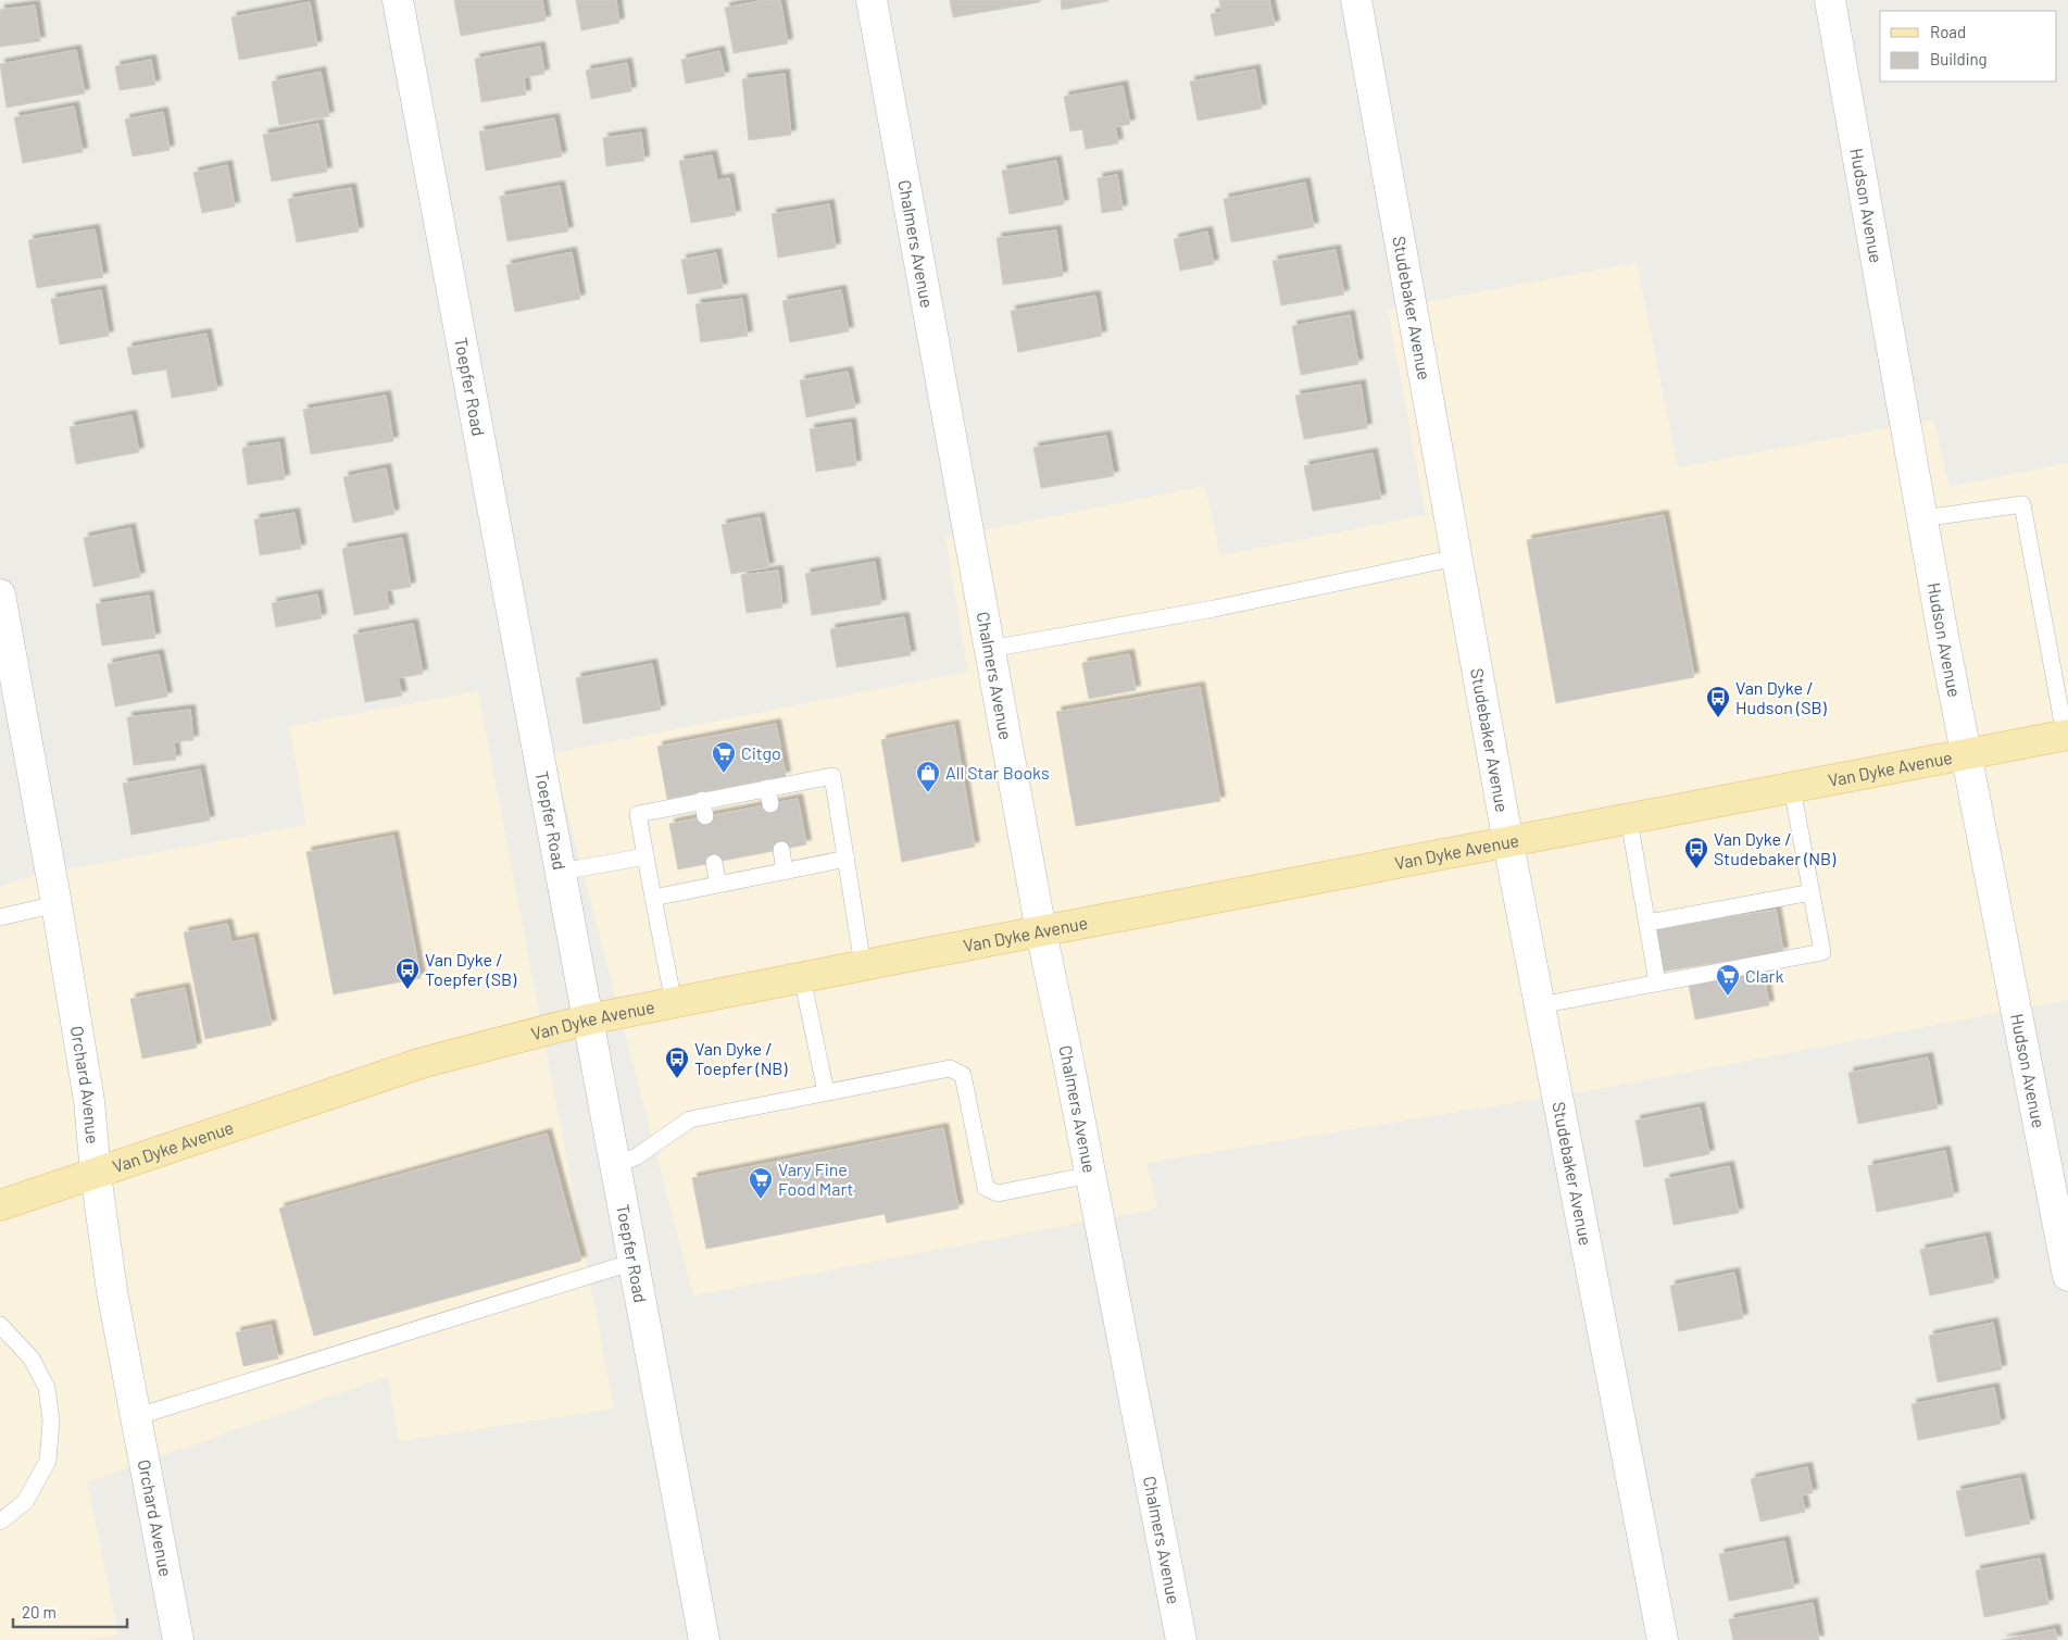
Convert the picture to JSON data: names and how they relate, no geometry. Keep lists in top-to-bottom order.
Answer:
{
  "streets": {
    "main road": ["Van Dyke Avenue"],
    "street": [
      "Hudson Avenue",
      "Chalmers Avenue",
      "Studebaker Avenue",
      "Toepfer Road",
      "Orchard Avenue"
    ]
  },
  "crossings": [
    ["Hudson Avenue", "Van Dyke Avenue"],
    ["Chalmers Avenue", "Van Dyke Avenue"],
    ["Studebaker Avenue", "Van Dyke Avenue"],
    ["Toepfer Road", "Van Dyke Avenue"],
    ["Van Dyke Avenue", "Orchard Avenue"]
  ],
  "places": {
    "bus stop": [
      "Van Dyke / Hudson (SB)",
      "Van Dyke / Studebaker (NB)",
      "Van Dyke / Toepfer (SB)",
      "Van Dyke / Toepfer (NB)"
    ],
    "supermarket": ["Citgo", "Clark", "Vary Fine Food Mart"],
    "shop": ["All Star Books"]
  },
  "legend": ["Road", "Building"],
  "scale_bar": "20 m"
}
